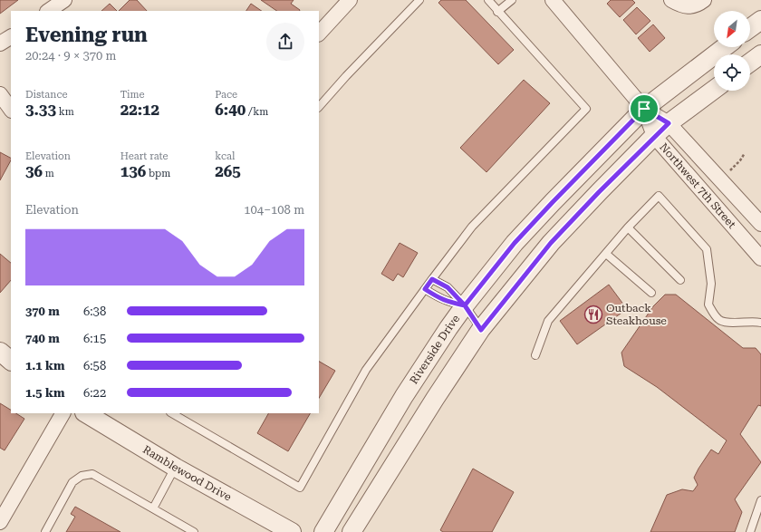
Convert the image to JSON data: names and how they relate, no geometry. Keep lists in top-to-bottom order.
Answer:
{
  "streets": {
    "street": ["Northwest 7th Street", "Riverside Drive", "Ramblewood Drive"]
  },
  "crossings": [
    ["Northwest 7th Street", "Riverside Drive"]
  ],
  "places": {
    "restaurant": ["Outback Steakhouse"]
  },
  "north": "bottom left",
  "page": {
    "heading": ["Evening run", "20:24 · 9 × 370 m"],
    "stats": [
      ["Distance", "3.33 km"],
      ["Time", "22:12"],
      ["Pace", "6:40 /km"],
      ["Elevation", "36 m"],
      ["Heart rate", "136 bpm"],
      ["kcal", "265"]
    ],
    "chart": ["Elevation", "104–108 m"],
    "list": [
      {
        "name": "370 m",
        "note": "6:38"
      },
      {
        "name": "740 m",
        "note": "6:15"
      },
      {
        "name": "1.1 km",
        "note": "6:58"
      },
      {
        "name": "1.5 km",
        "note": "6:22"
      }
    ]
  }
}
